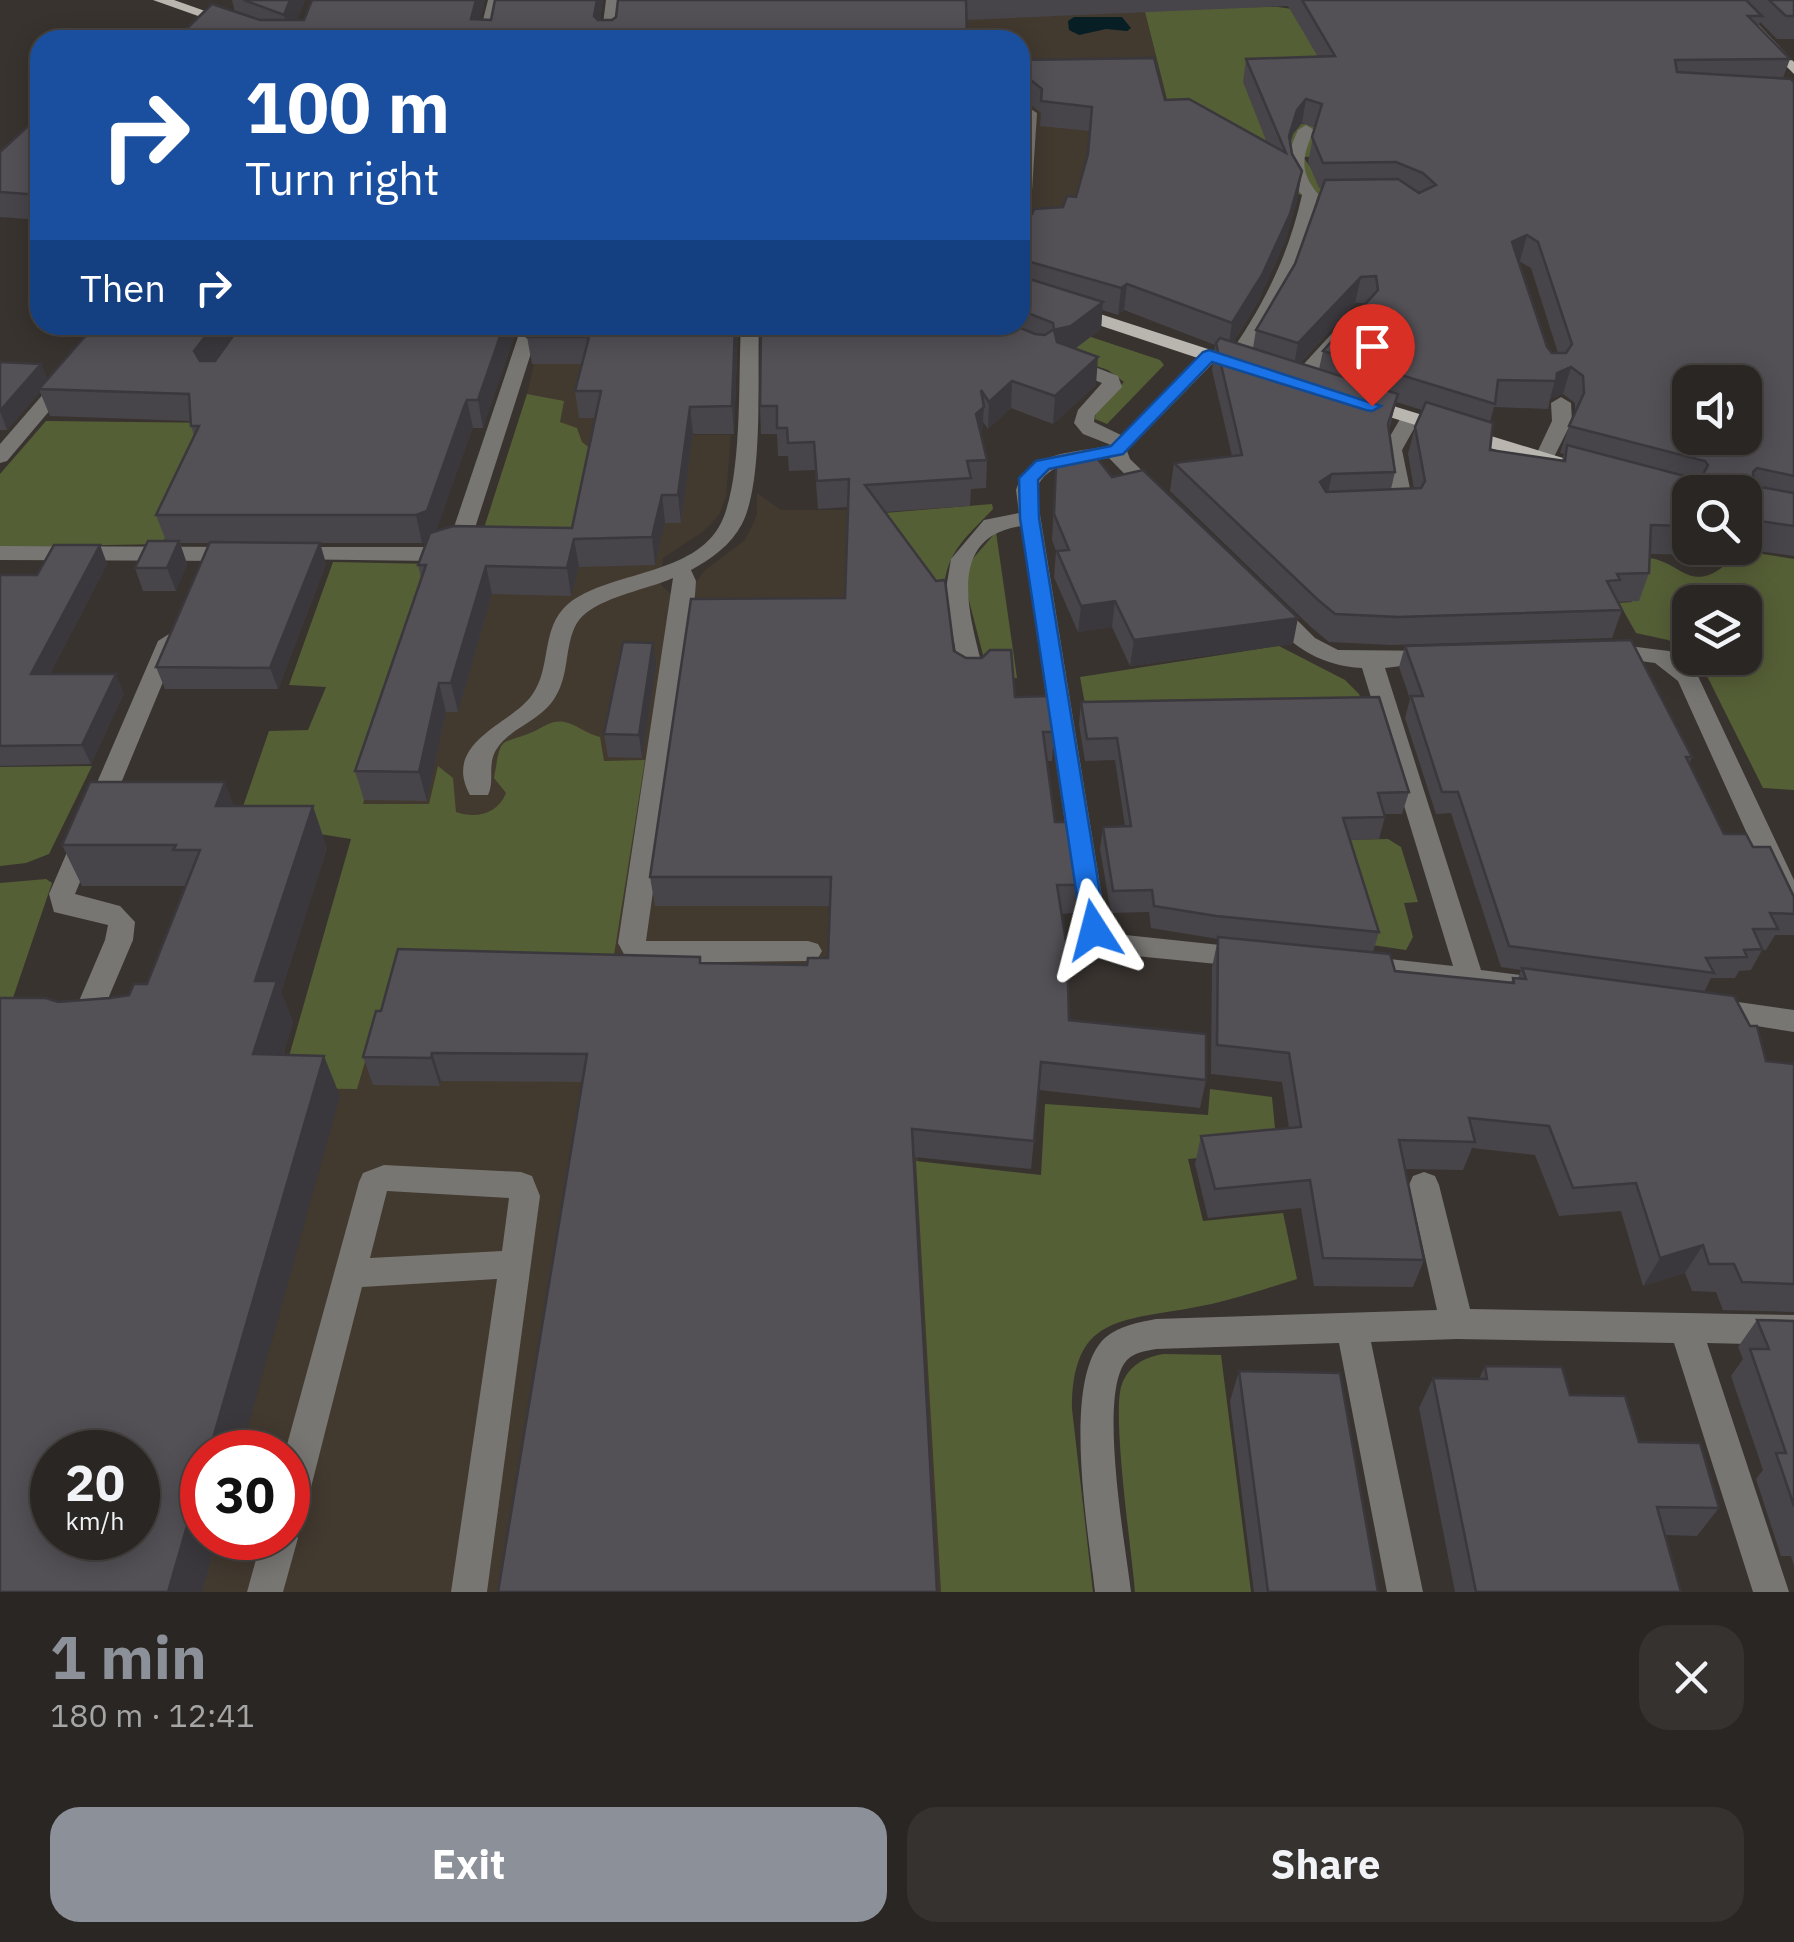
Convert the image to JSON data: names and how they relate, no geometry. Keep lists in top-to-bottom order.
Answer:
{
  "page": {
    "turn": ["100 m", "Turn right"],
    "then": "Then",
    "speed": "20 km/h",
    "limit": "30",
    "heading": ["1 min", "180 m · 12:41"],
    "buttons": ["Exit", "Share"]
  }
}
